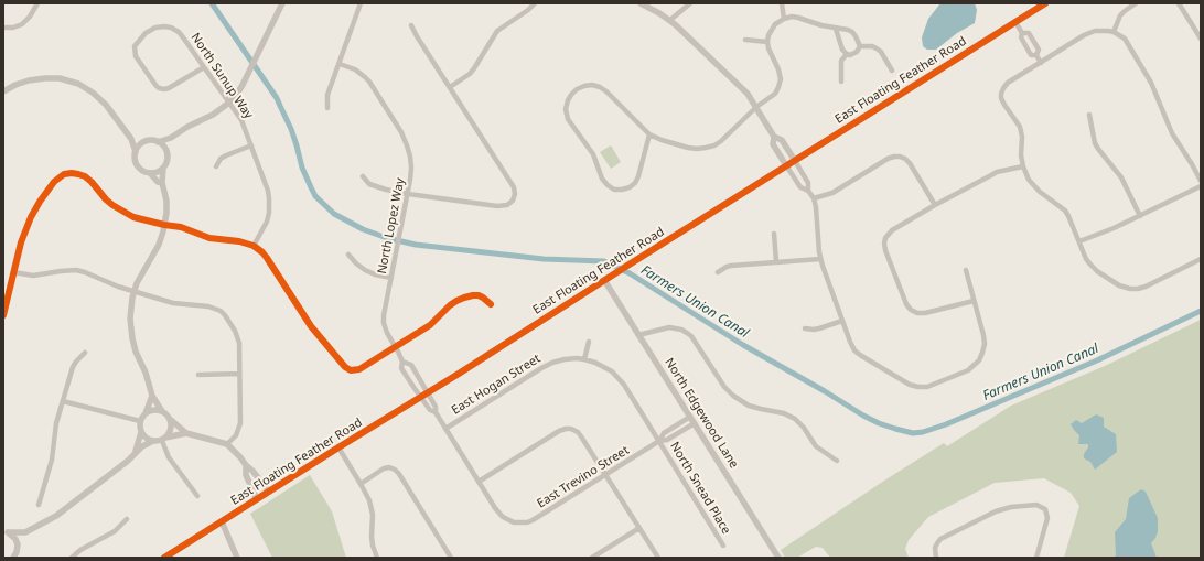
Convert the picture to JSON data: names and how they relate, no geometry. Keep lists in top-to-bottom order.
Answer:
{
  "streets": {
    "main road": ["East Floating Feather Road"],
    "street": [
      "North Sunup Way",
      "North Lopez Way",
      "East Hogan Street",
      "North Edgewood Lane",
      "East Trevino Street",
      "North Snead Place"
    ]
  },
  "crossings": [
    ["East Floating Feather Road", "North Lopez Way"],
    ["East Floating Feather Road", "North Edgewood Lane"],
    ["East Hogan Street", "North Snead Place"],
    ["North Edgewood Lane", "East Trevino Street"],
    ["East Trevino Street", "North Snead Place"]
  ],
  "water": ["Farmers Union Canal"]
}
